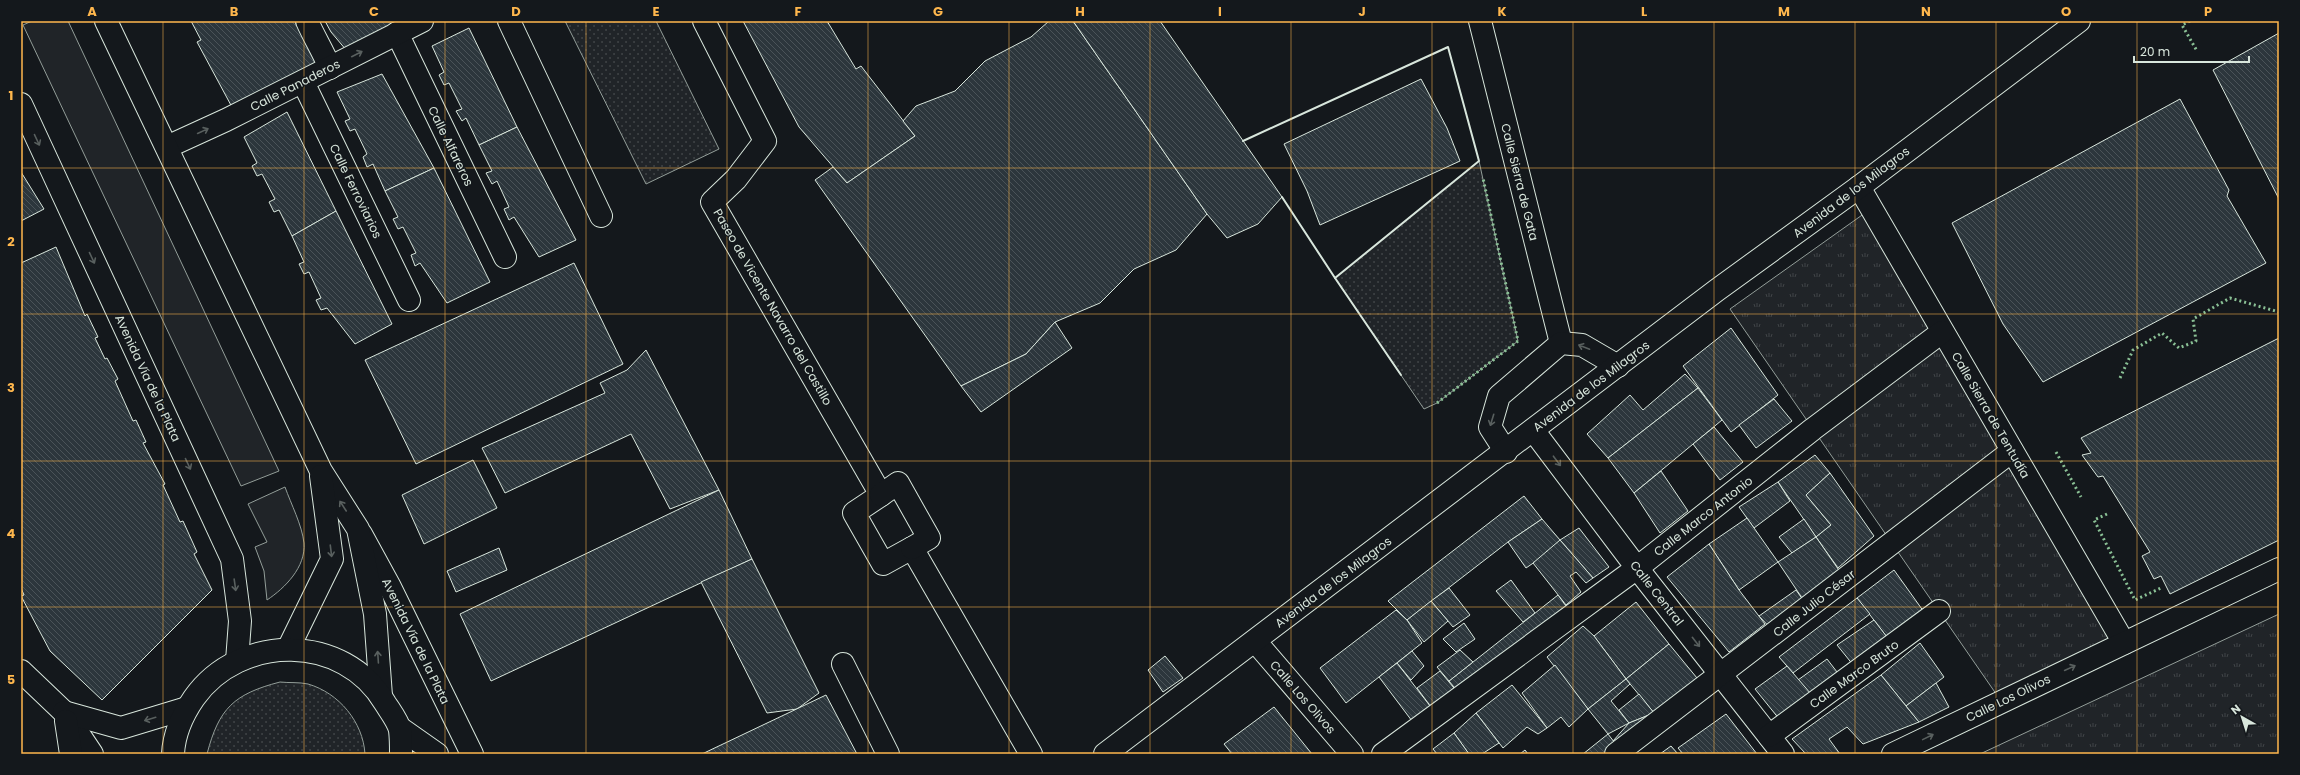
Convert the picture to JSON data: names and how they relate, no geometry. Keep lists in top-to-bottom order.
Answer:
{
  "streets": {
    "street": [
      "Calle Panaderos",
      "Calle Alfareros",
      "Calle Sierra de Gata",
      "Calle Ferroviarios",
      "Avenida de los Milagros",
      "Paseo de Vicente Navarro del Castillo",
      "Avenida Vía de la Plata",
      "Calle Sierra de Tentudía",
      "Calle Marco Antonio",
      "Calle Central",
      "Calle Julio César",
      "Calle Marco Bruto",
      "Calle Los Olivos"
    ]
  },
  "crossings": [
    ["Calle Panaderos", "Calle Alfareros"],
    ["Calle Panaderos", "Calle Ferroviarios"],
    ["Calle Panaderos", "Avenida Vía de la Plata"],
    ["Avenida de los Milagros", "Calle Sierra de Tentudía"],
    ["Avenida de los Milagros", "Calle Central"],
    ["Avenida de los Milagros", "Calle Los Olivos"],
    ["Calle Sierra de Tentudía", "Calle Marco Antonio"],
    ["Calle Sierra de Tentudía", "Calle Julio César"],
    ["Calle Sierra de Tentudía", "Calle Los Olivos"],
    ["Calle Marco Antonio", "Calle Central"],
    ["Calle Central", "Calle Julio César"],
    ["Calle Central", "Calle Marco Bruto"]
  ],
  "one_way": ["Calle Panaderos", "Calle Central", "Calle Los Olivos"],
  "scale_bar": "20 m",
  "north": "top left",
  "grid": {
    "columns": [
      "A",
      "B",
      "C",
      "D",
      "E",
      "F",
      "G",
      "H",
      "I",
      "J",
      "K",
      "L",
      "M",
      "N",
      "O",
      "P"
    ],
    "rows": [
      "1",
      "2",
      "3",
      "4",
      "5"
    ]
  }
}
